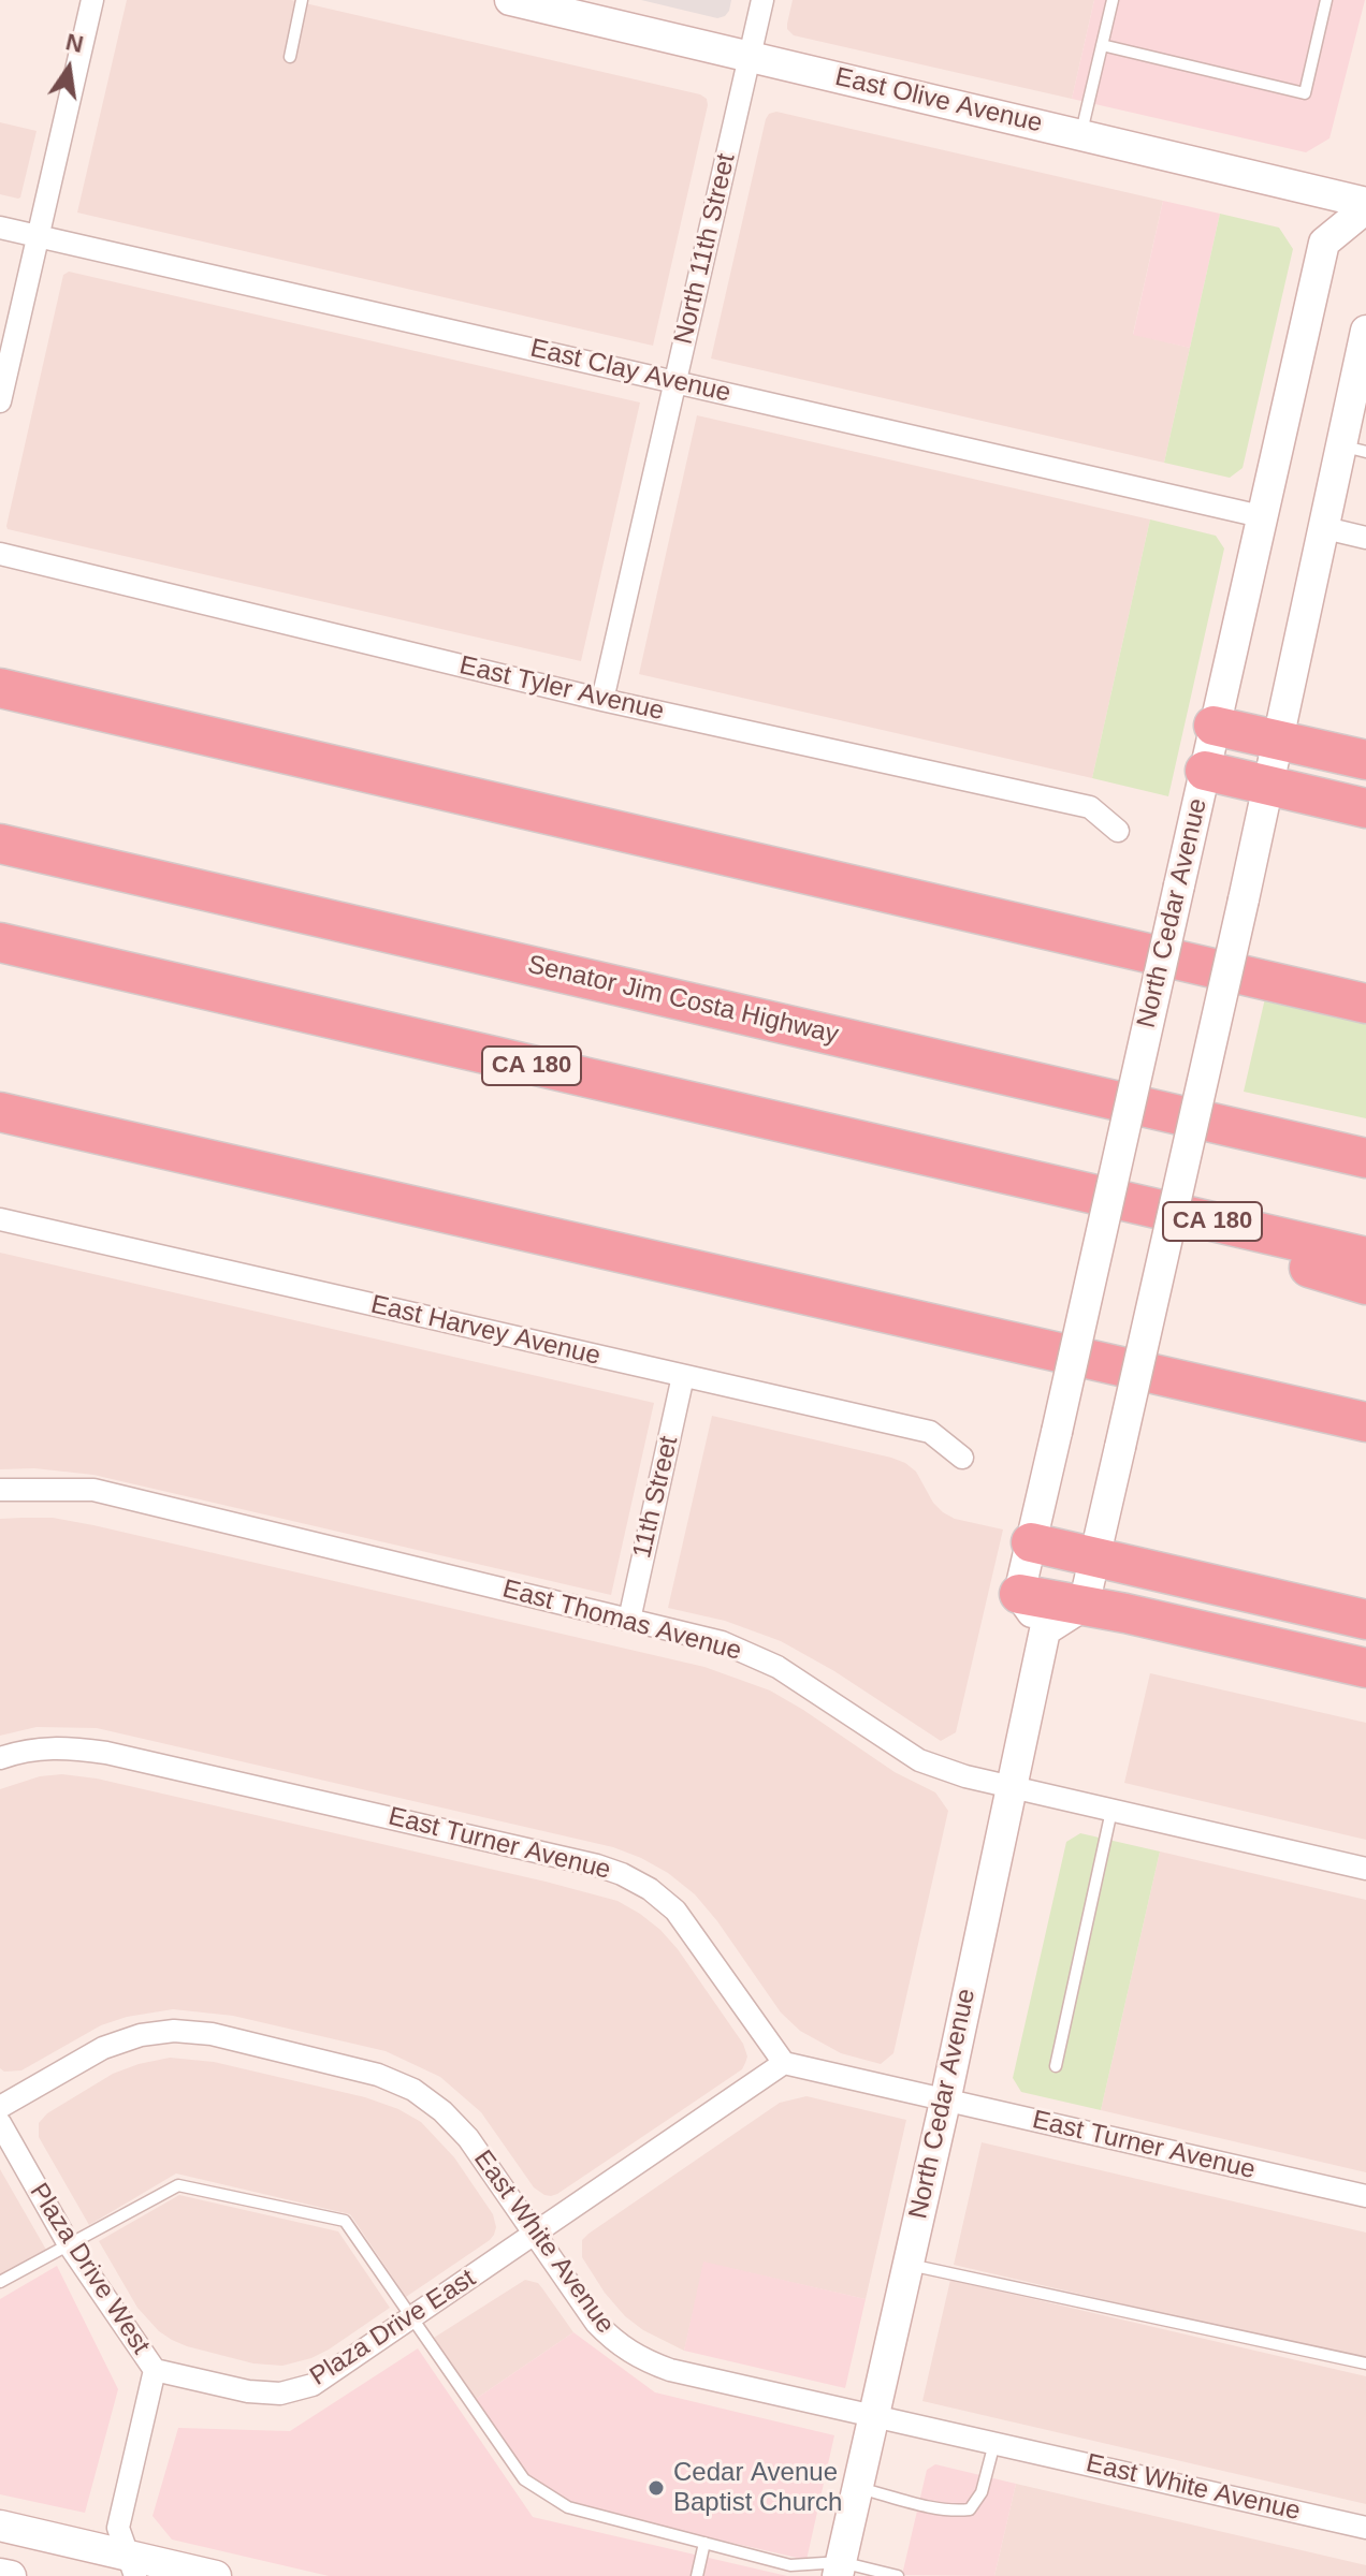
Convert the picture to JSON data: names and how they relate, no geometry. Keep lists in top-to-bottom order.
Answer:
{
  "streets": {
    "highway": ["Senator Jim Costa Highway", "CA 180"],
    "main road": ["East Olive Avenue", "North Cedar Avenue"],
    "street": [
      "North 11th Street",
      "East Clay Avenue",
      "East Tyler Avenue",
      "East Harvey Avenue",
      "11th Street",
      "East Thomas Avenue",
      "East Turner Avenue",
      "East White Avenue",
      "Plaza Drive West",
      "Plaza Drive East"
    ]
  },
  "crossings": [
    ["East Olive Avenue", "North 11th Street"],
    ["East Olive Avenue", "North Cedar Avenue"],
    ["North 11th Street", "East Clay Avenue"],
    ["North 11th Street", "East Tyler Avenue"],
    ["East Clay Avenue", "North Cedar Avenue"],
    ["North Cedar Avenue", "East Thomas Avenue"],
    ["North Cedar Avenue", "East Turner Avenue"],
    ["North Cedar Avenue", "East White Avenue"],
    ["East Harvey Avenue", "11th Street"],
    ["11th Street", "East Thomas Avenue"],
    ["East Turner Avenue", "Plaza Drive East"],
    ["East White Avenue", "Plaza Drive East"],
    ["Plaza Drive West", "Plaza Drive East"]
  ],
  "places": ["Cedar Avenue Baptist Church"],
  "north": "top"
}
